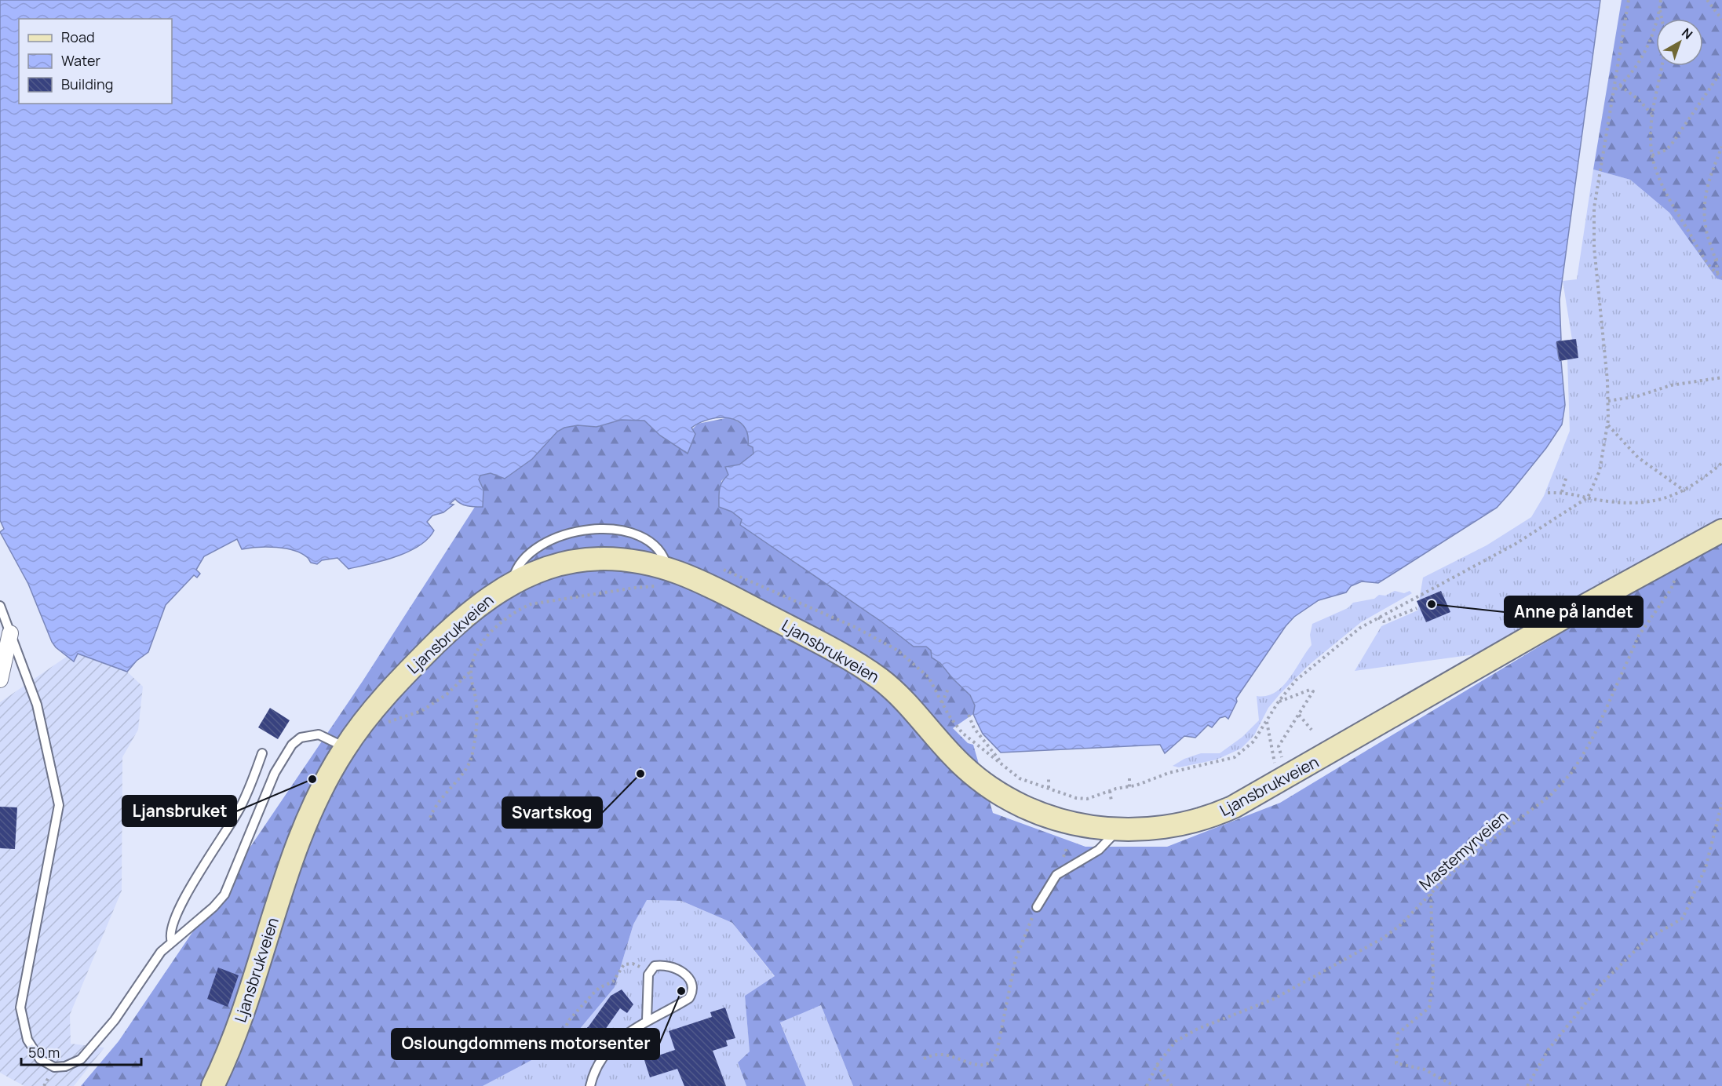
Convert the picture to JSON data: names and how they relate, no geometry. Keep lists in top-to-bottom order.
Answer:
{
  "streets": {
    "main road": ["Ljansbrukveien"],
    "path": ["Mastemyrveien"]
  },
  "crossings": [
    ["Ljansbrukveien", "Mastemyrveien"]
  ],
  "places": [
    "Anne på landet",
    "Svartskog",
    "Ljansbruket",
    "Osloungdommens motorsenter"
  ],
  "legend": ["Road", "Water", "Building"],
  "scale_bar": "50 m",
  "north": "top right"
}
